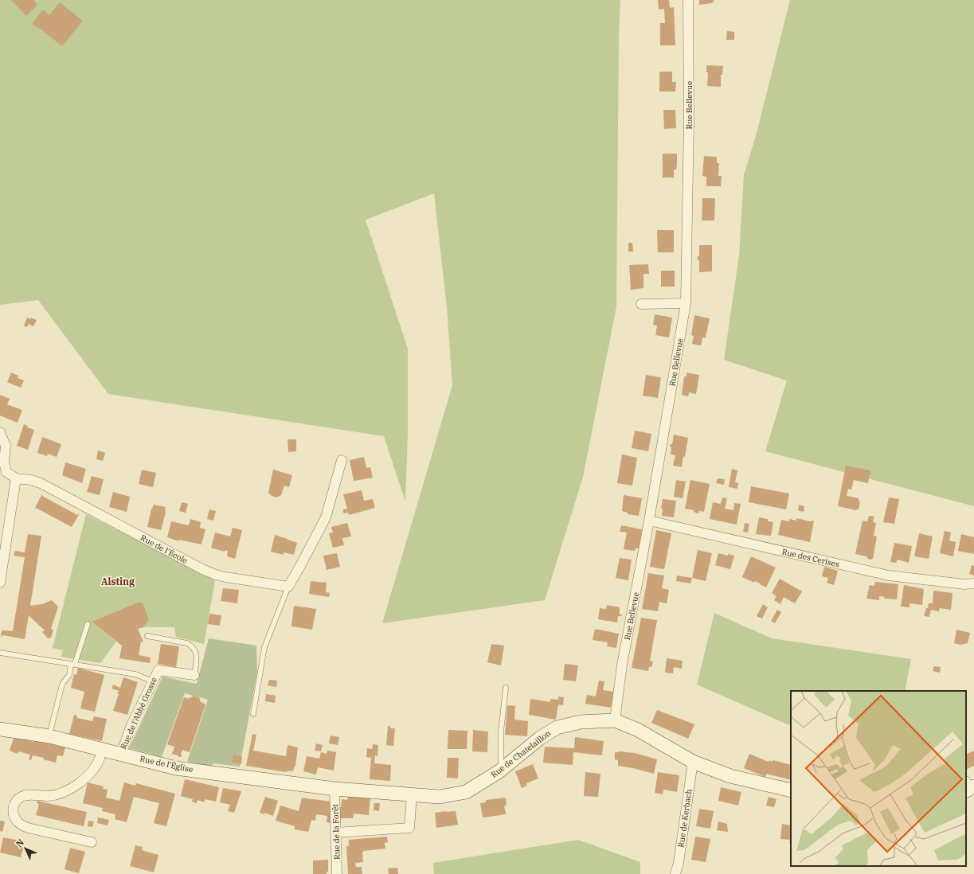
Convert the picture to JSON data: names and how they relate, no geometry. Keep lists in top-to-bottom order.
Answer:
{
  "streets": {
    "main road": ["Rue de Chatelaillon", "Rue de l'Église"],
    "street": [
      "Rue Bellevue",
      "Rue de l'École",
      "Rue des Cerises",
      "Rue de l'Abbé Grosse",
      "Rue de Kerbach",
      "Rue de la Forêt"
    ]
  },
  "crossings": [
    ["Rue Bellevue", "Rue des Cerises"],
    ["Rue Bellevue", "Rue de Chatelaillon"],
    ["Rue de l'Abbé Grosse", "Rue de l'Église"],
    ["Rue de Chatelaillon", "Rue de l'Église"],
    ["Rue de Chatelaillon", "Rue de Kerbach"],
    ["Rue de Chatelaillon", "Rue de la Forêt"],
    ["Rue de l'Église", "Rue de la Forêt"]
  ],
  "districts": ["Alsting"],
  "north": "top left"
}
